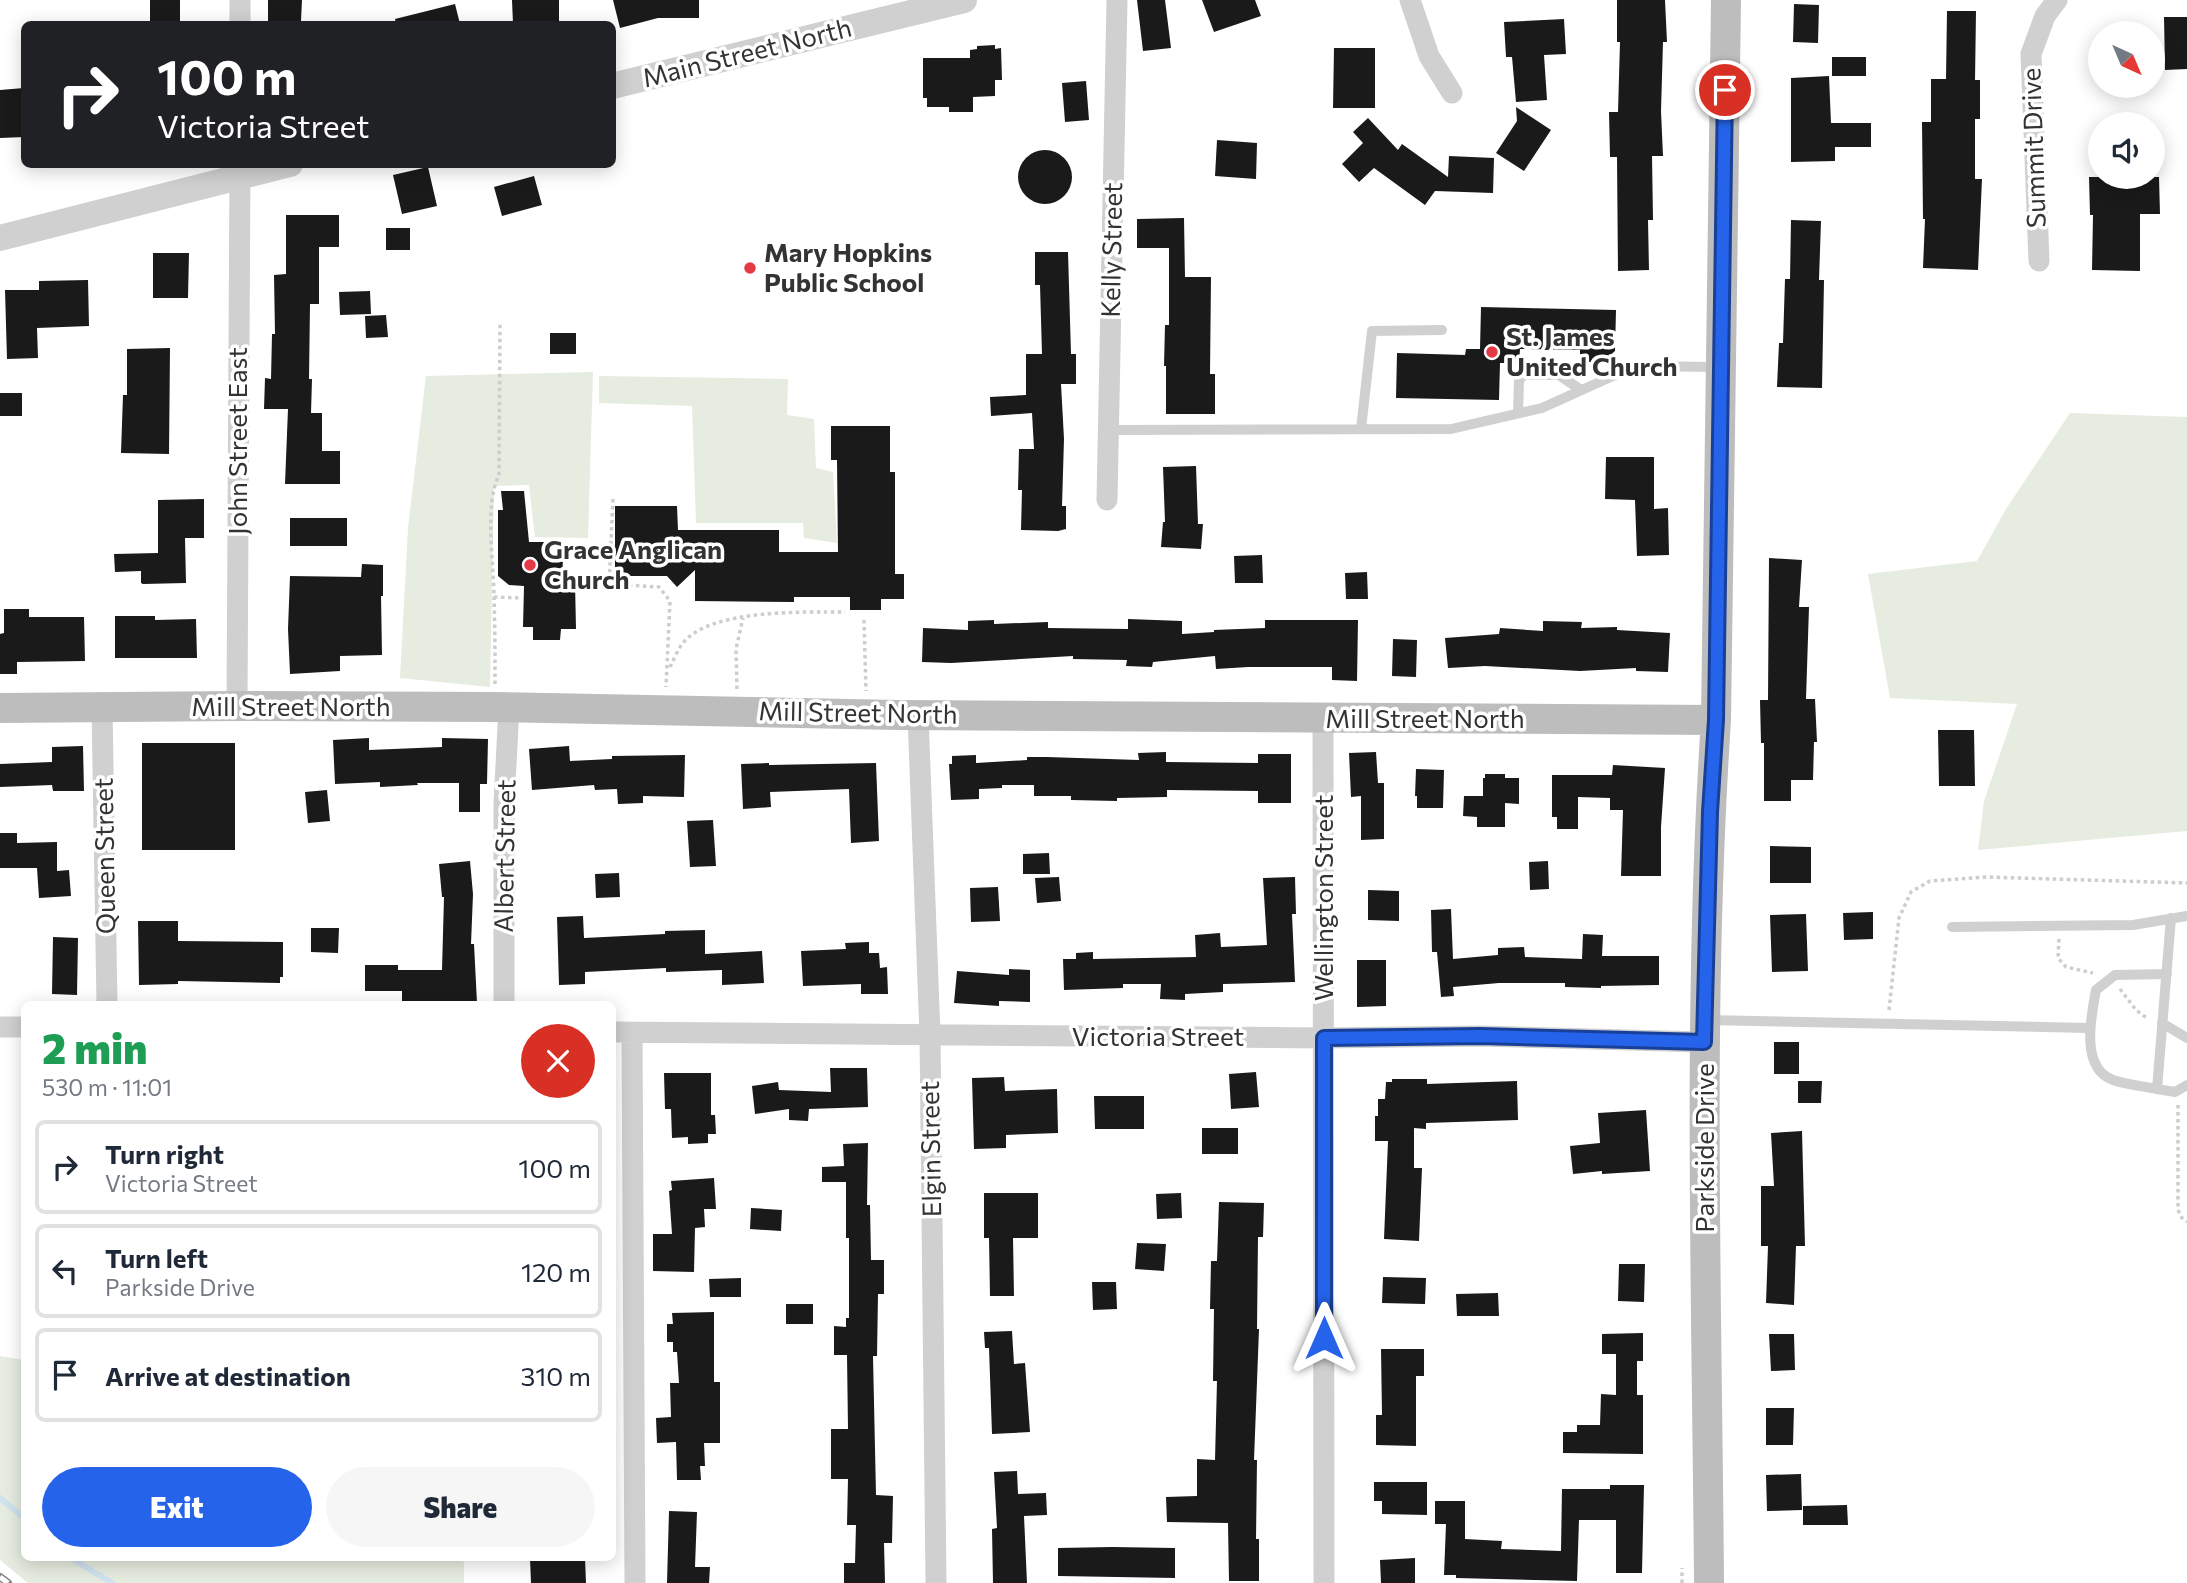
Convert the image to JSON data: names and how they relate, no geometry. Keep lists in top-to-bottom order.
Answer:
{
  "streets": {
    "main road": ["Mill Street North", "Parkside Drive"],
    "street": [
      "Main Street North",
      "Summit Drive",
      "Kelly Street",
      "John Street East",
      "Queen Street",
      "Albert Street",
      "Wellington Street",
      "Victoria Street",
      "Elgin Street"
    ]
  },
  "crossings": [
    ["John Street East", "Mill Street North"],
    ["Mill Street North", "Queen Street"],
    ["Mill Street North", "Albert Street"],
    ["Mill Street North", "Wellington Street"],
    ["Mill Street North", "Parkside Drive"],
    ["Mill Street North", "Elgin Street"],
    ["Wellington Street", "Victoria Street"],
    ["Victoria Street", "Parkside Drive"],
    ["Victoria Street", "Elgin Street"]
  ],
  "places": ["Mary Hopkins Public School", "St. James United Church", "Grace Anglican Church"],
  "north": "bottom right",
  "page": {
    "turn": ["100 m", "Victoria Street"],
    "heading": ["2 min", "530 m · 11:01"],
    "list": [
      {
        "name": "Turn right",
        "note": "Victoria Street",
        "value": "100 m"
      },
      {
        "name": "Turn left",
        "note": "Parkside Drive",
        "value": "120 m"
      },
      {
        "name": "Arrive at destination",
        "value": "310 m"
      }
    ],
    "buttons": ["Exit", "Share"]
  }
}
